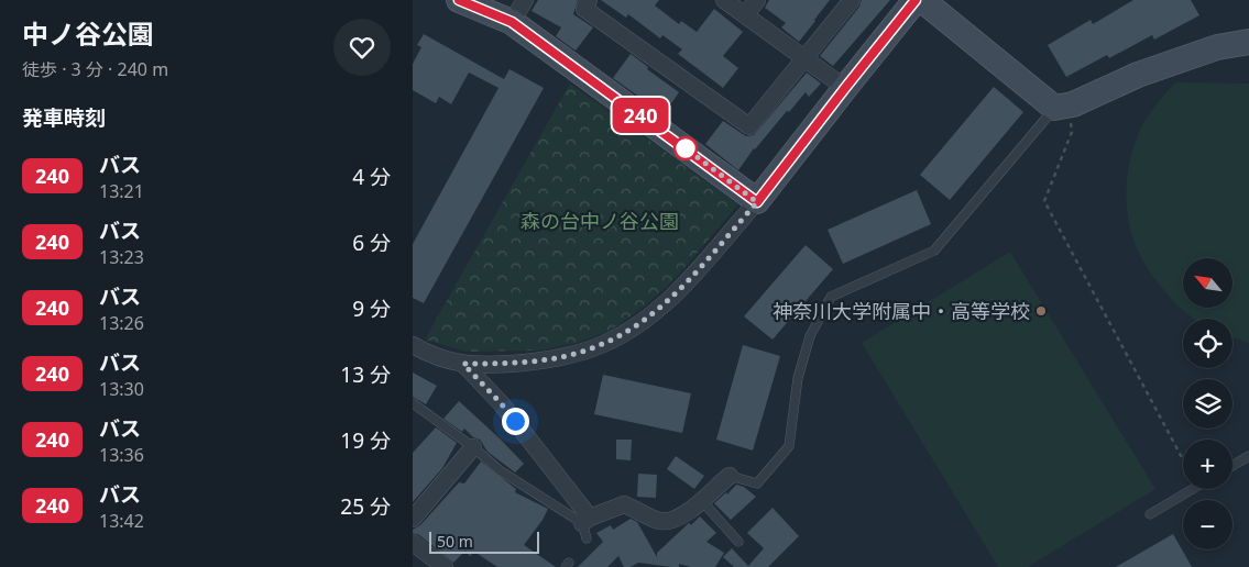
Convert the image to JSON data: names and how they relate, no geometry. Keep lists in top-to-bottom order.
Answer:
{
  "parks": ["森の台中ノ谷公園"],
  "places": ["神奈川大学附属中・高等学校"],
  "lines": ["bus line 240"],
  "scale_bar": "50 m",
  "north": "top left",
  "page": {
    "heading": [
      ["中ノ谷公園", "徒歩 · 3 分 · 240 m"],
      "発車時刻"
    ],
    "on_map": "240",
    "list": [
      {
        "mark": "240",
        "name": "バス",
        "note": "13:21",
        "value": "4 分"
      },
      {
        "mark": "240",
        "name": "バス",
        "note": "13:23",
        "value": "6 分"
      },
      {
        "mark": "240",
        "name": "バス",
        "note": "13:26",
        "value": "9 分"
      },
      {
        "mark": "240",
        "name": "バス",
        "note": "13:30",
        "value": "13 分"
      },
      {
        "mark": "240",
        "name": "バス",
        "note": "13:36",
        "value": "19 分"
      },
      {
        "mark": "240",
        "name": "バス",
        "note": "13:42",
        "value": "25 分"
      }
    ],
    "map_buttons": ["+", "−"],
    "scale": "50 m"
  }
}
